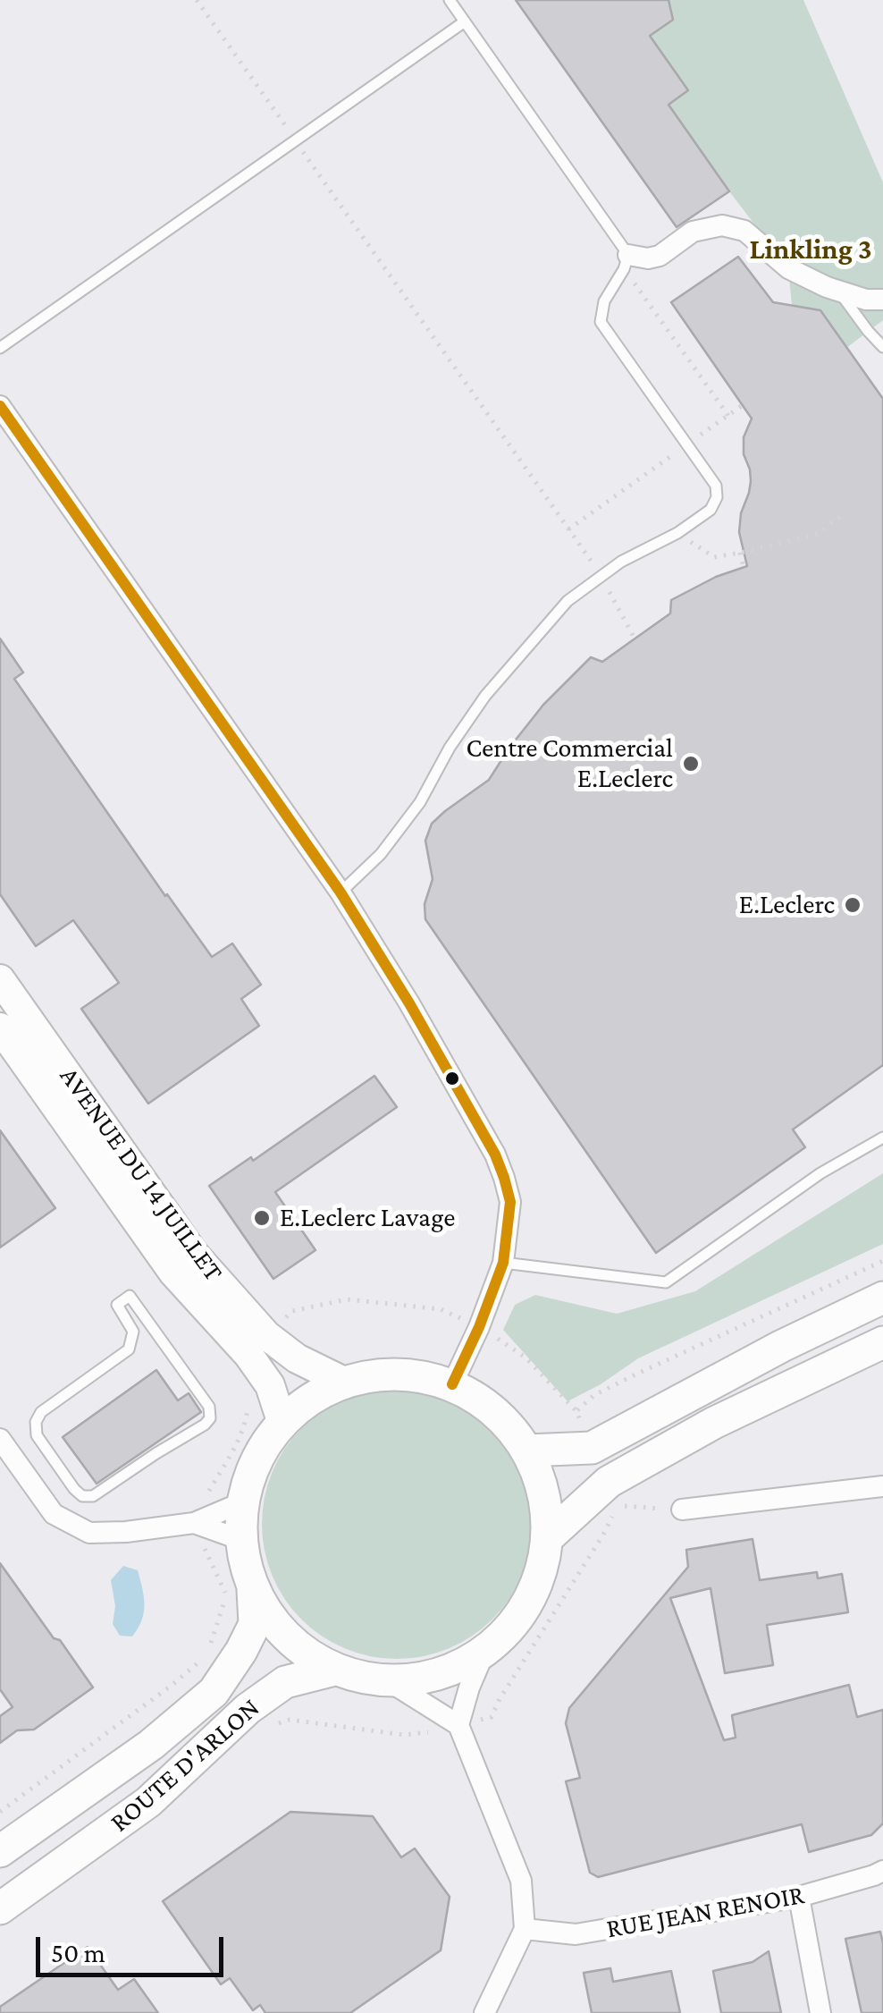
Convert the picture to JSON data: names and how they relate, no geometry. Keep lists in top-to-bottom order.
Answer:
{
  "streets": {
    "main road": ["AVENUE DU 14 JUILLET", "ROUTE D'ARLON"],
    "street": ["RUE JEAN RENOIR"]
  },
  "crossings": [
    ["AVENUE DU 14 JUILLET", "ROUTE D'ARLON"]
  ],
  "districts": ["Linkling 3"],
  "places": ["Centre Commercial E.Leclerc", "E.Leclerc", "E.Leclerc Lavage"],
  "scale_bar": "50 m"
}
